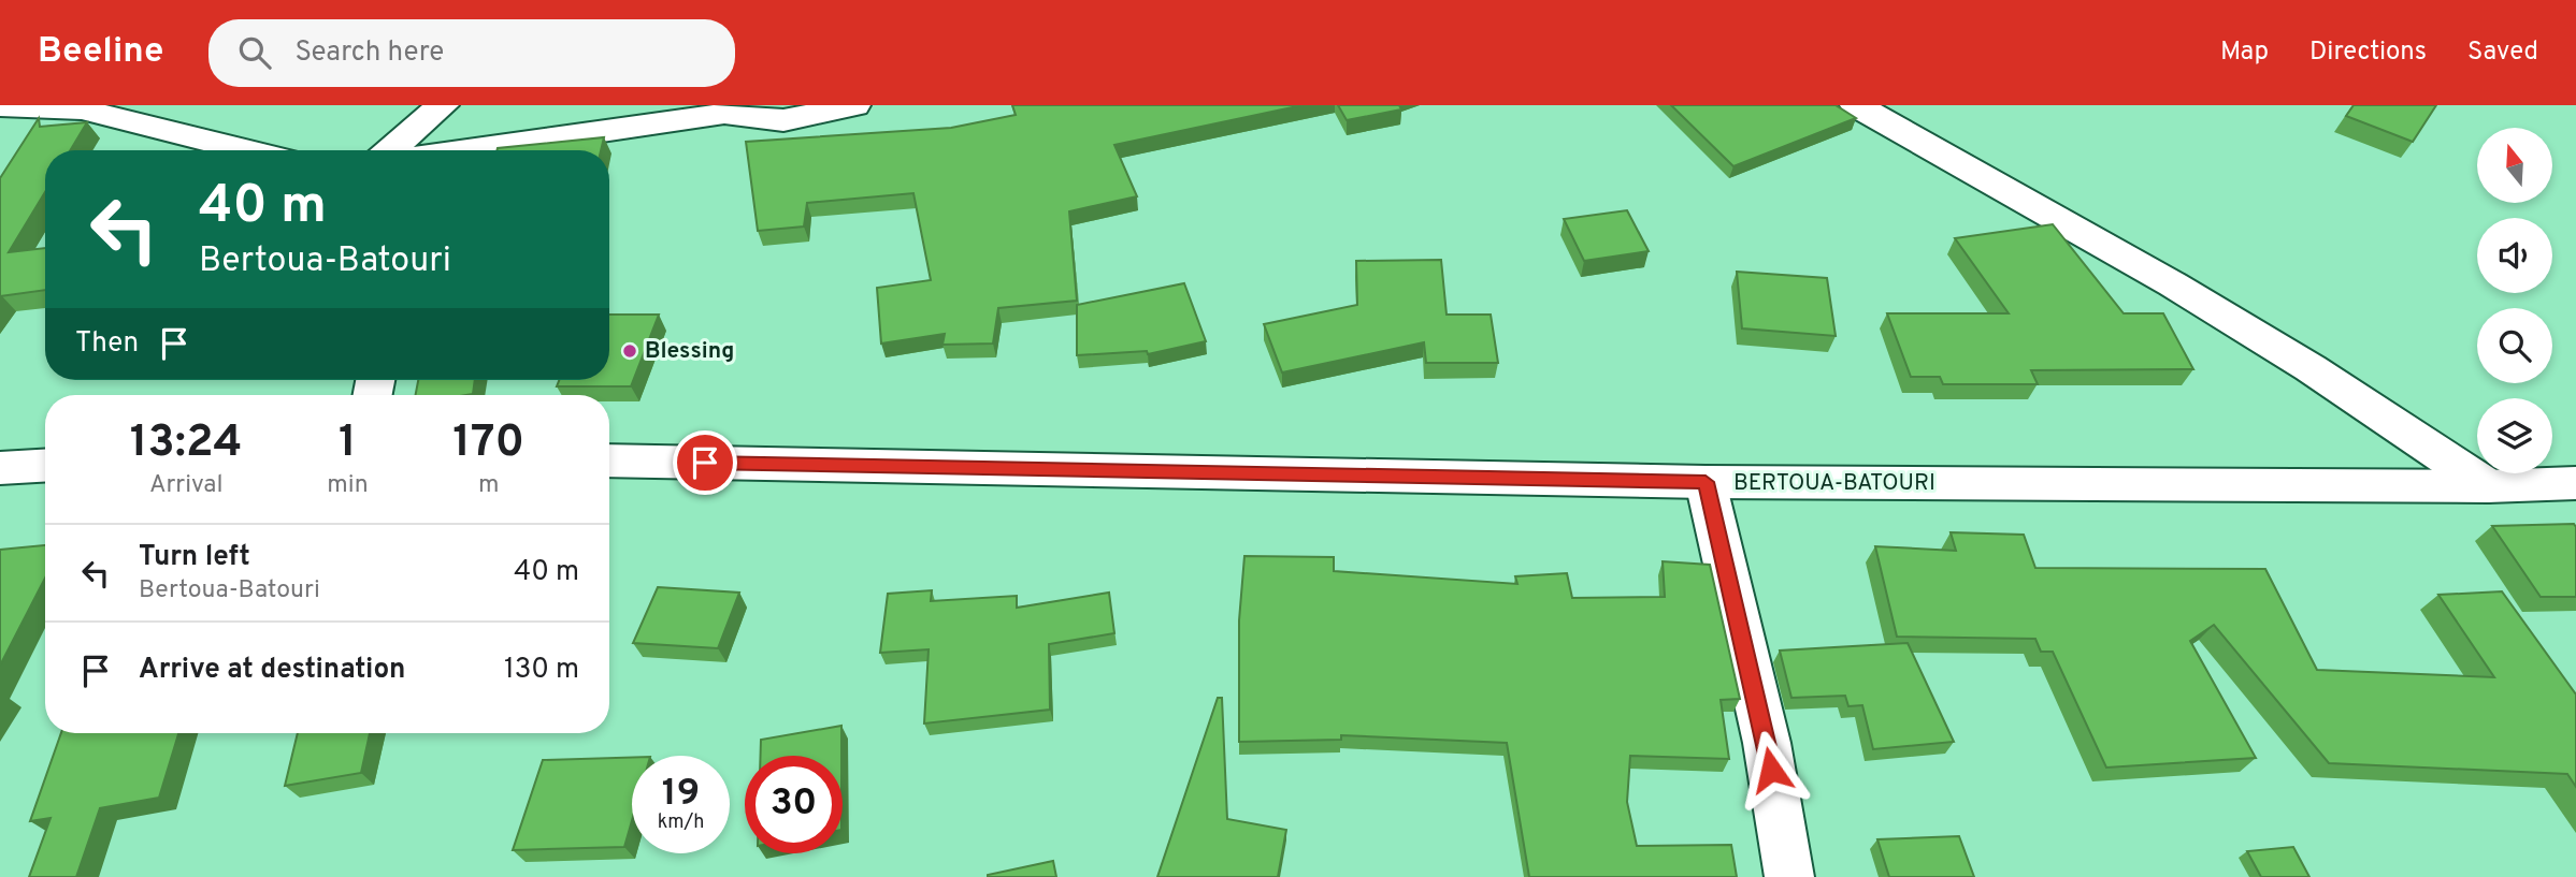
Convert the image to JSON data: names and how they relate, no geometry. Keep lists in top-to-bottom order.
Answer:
{
  "streets": {
    "main road": ["BERTOUA-BATOURI"]
  },
  "places": ["Blessing"],
  "north": "top",
  "page": {
    "header": "Beeline",
    "search": "Search here",
    "nav": ["Map", "Directions", "Saved"],
    "turn": ["40 m", "Bertoua-Batouri"],
    "then": "Then",
    "eta": [
      "13:24",
      "Arrival",
      "1",
      "min",
      "170",
      "m"
    ],
    "list": [
      {
        "name": "Turn left",
        "note": "Bertoua-Batouri",
        "value": "40 m"
      },
      {
        "name": "Arrive at destination",
        "value": "130 m"
      }
    ],
    "speed": "19 km/h",
    "limit": "30"
  }
}
